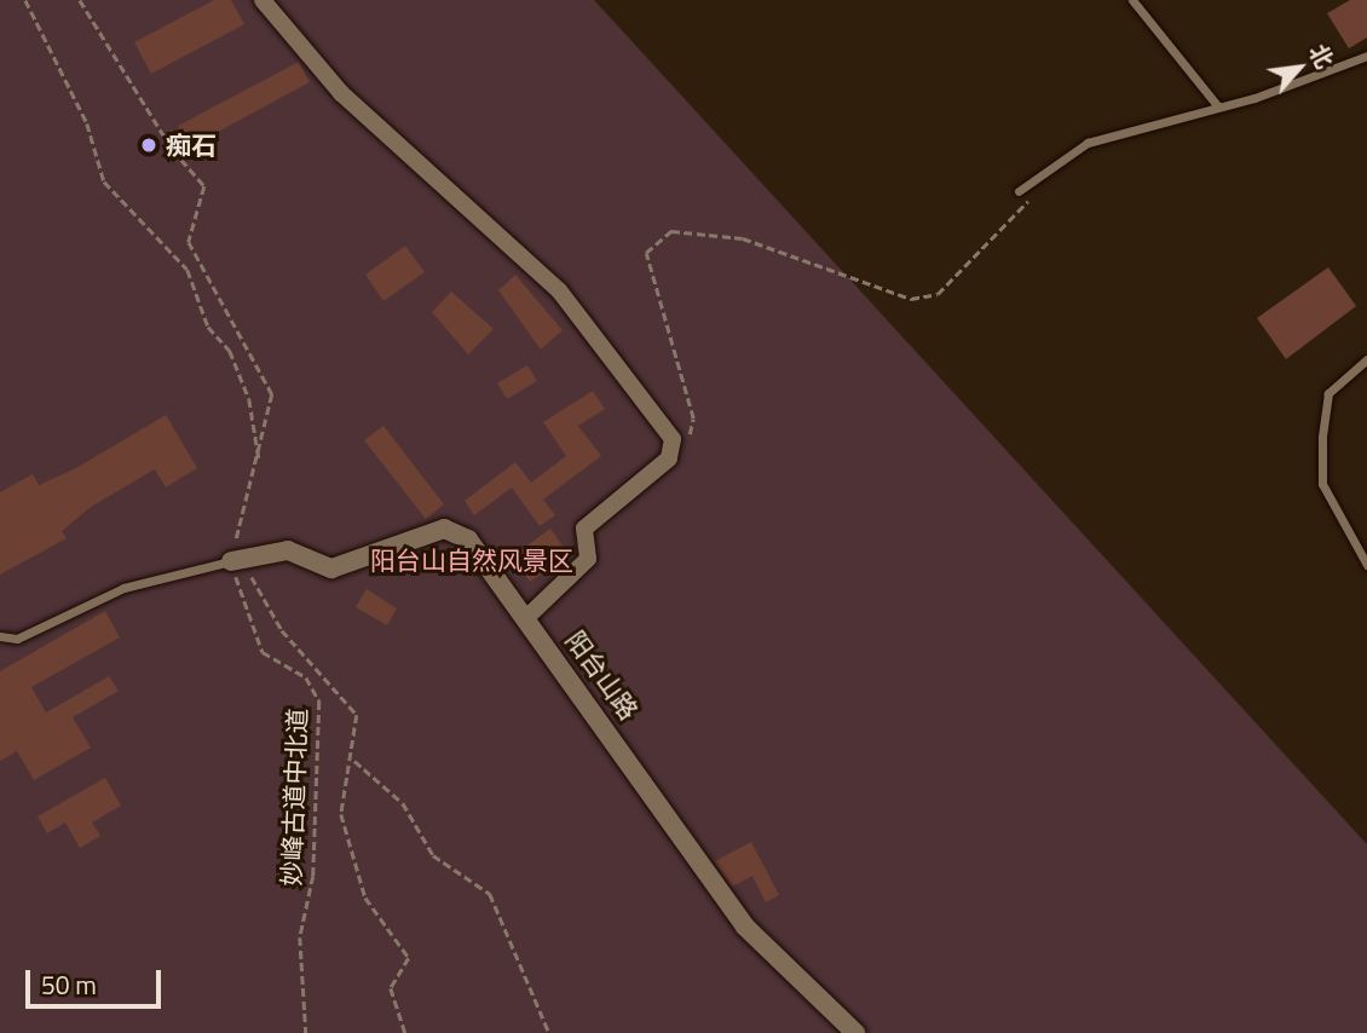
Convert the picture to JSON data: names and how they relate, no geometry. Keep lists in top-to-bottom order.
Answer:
{
  "streets": {
    "street": ["阳台山路"],
    "path": ["妙峰古道中北道"]
  },
  "crossings": [
    ["阳台山路", "妙峰古道中北道"]
  ],
  "parks": ["阳台山自然风景区"],
  "places": ["痴石"],
  "scale_bar": "50 m",
  "north": "top right"
}
